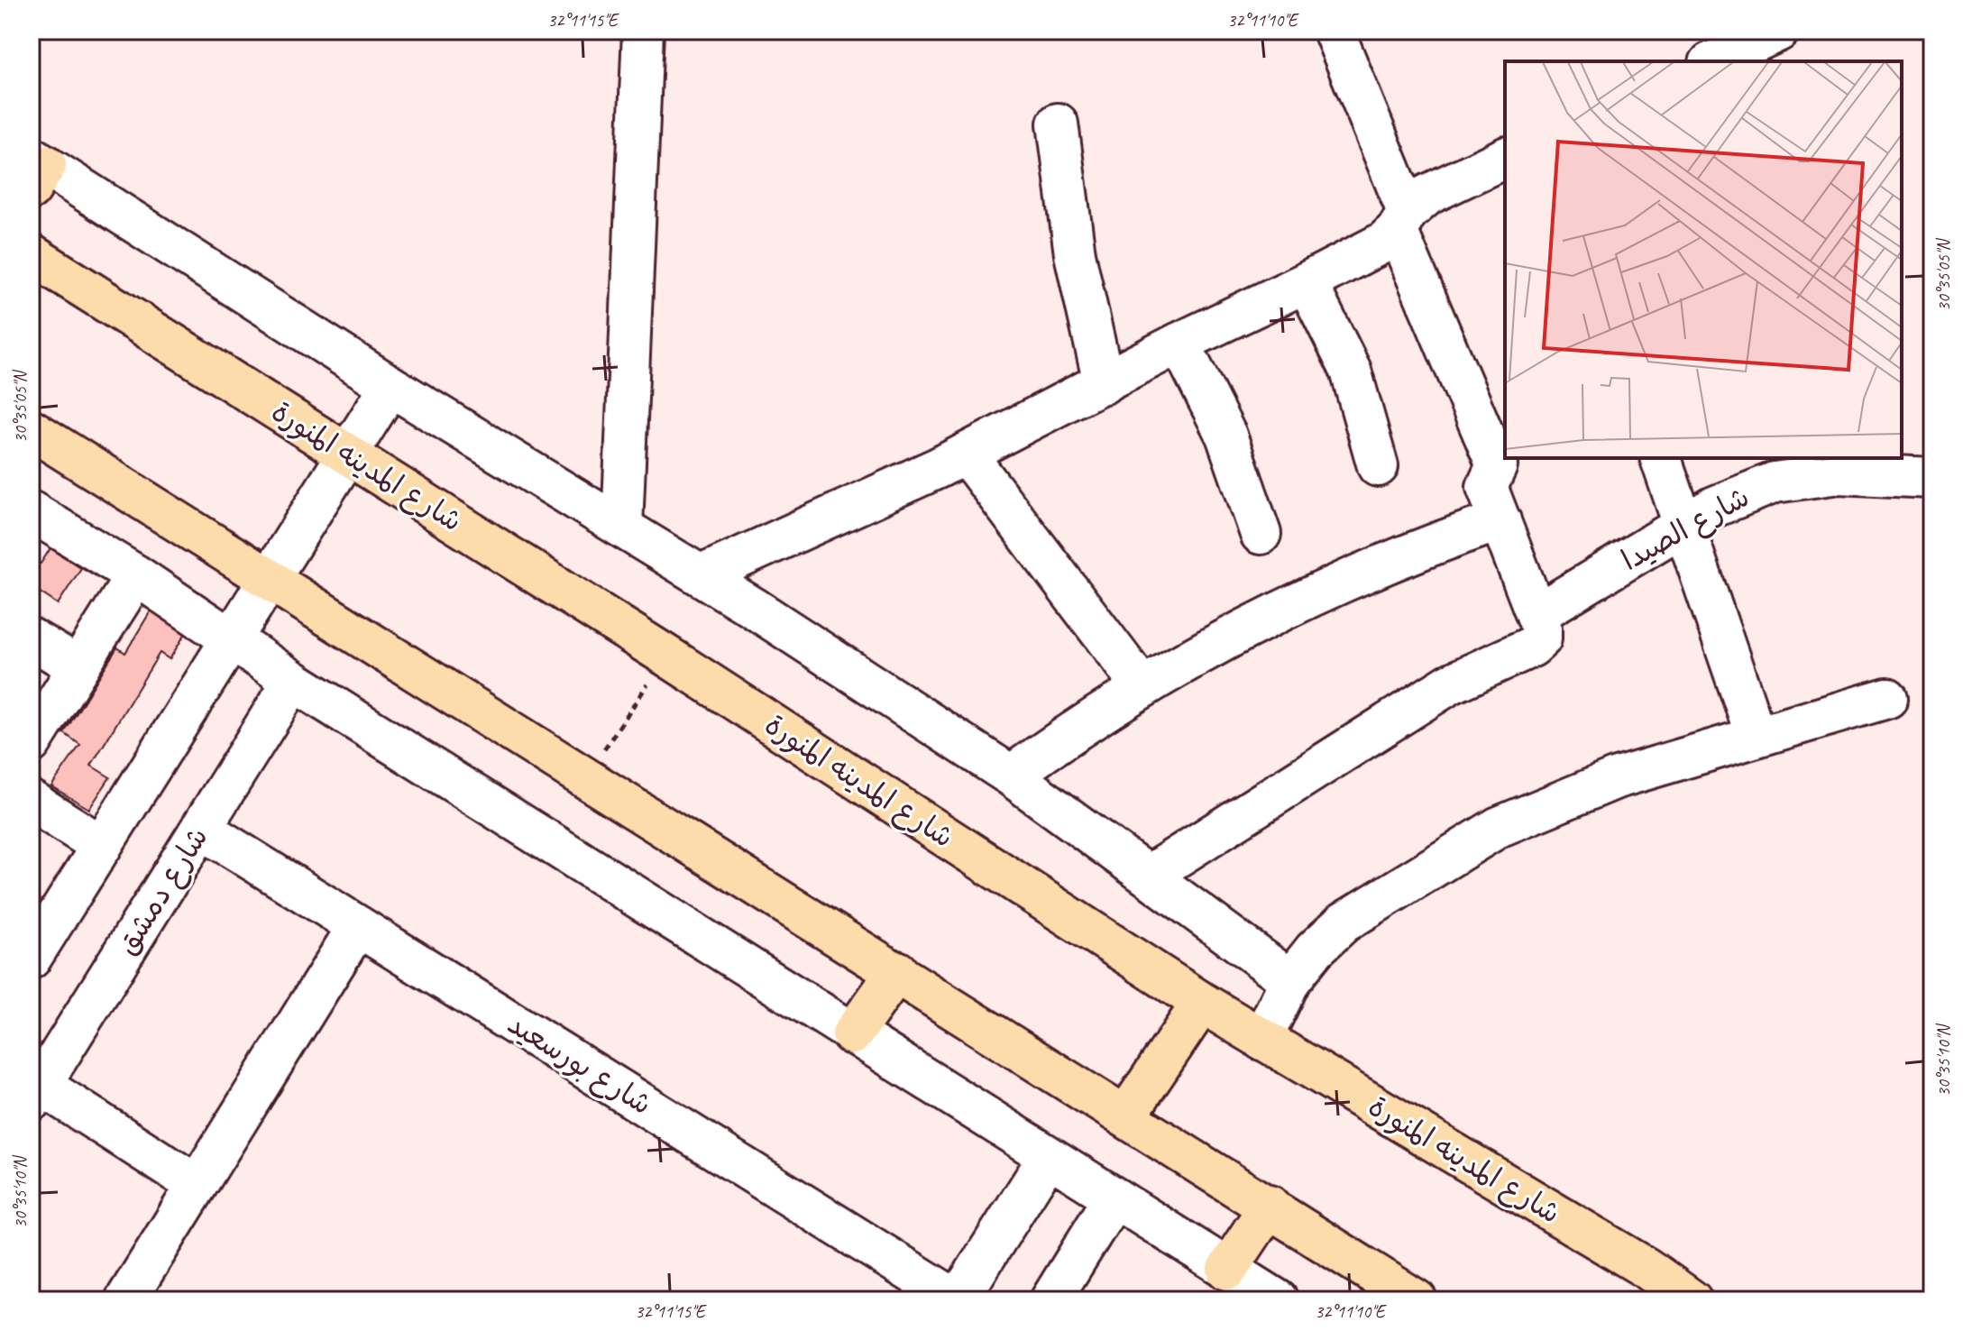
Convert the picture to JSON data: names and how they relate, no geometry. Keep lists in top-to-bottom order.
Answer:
{
  "streets": {
    "main road": ["شارع المدينه المنورة"],
    "street": ["شارع الصيدا", "شارع دمشق", "شارع بورسعيد"]
  },
  "crossings": [
    ["شارع دمشق", "شارع بورسعيد"]
  ],
  "coordinates": [
    "32°11'15\"E",
    "32°11'10\"E",
    "30°35'05\"N",
    "30°35'10\"N"
  ]
}
